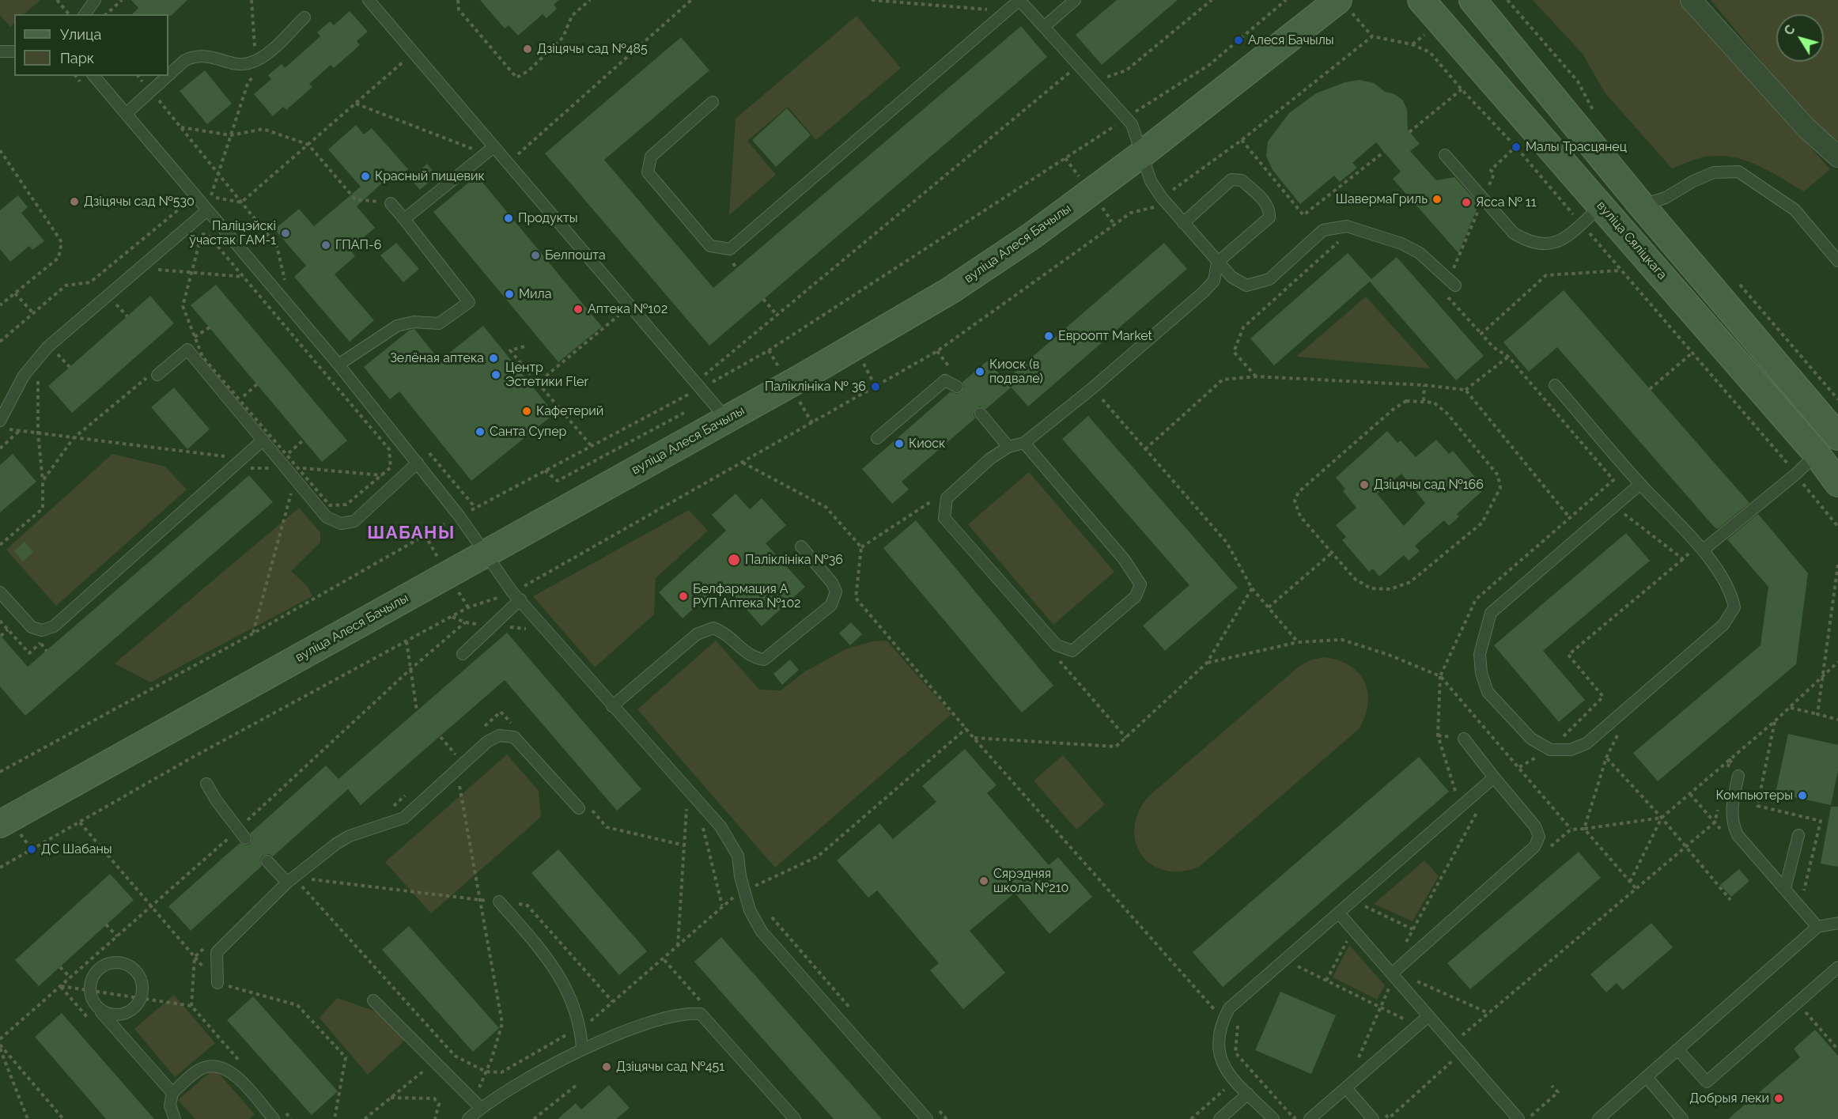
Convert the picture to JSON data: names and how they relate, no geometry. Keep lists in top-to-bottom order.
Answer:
{
  "streets": {
    "street": ["вуліца Сяліцкага", "вуліца Алеся Бачылы"]
  },
  "districts": ["ШАБАНЫ"],
  "places": [
    "Алеся Бачылы",
    "Дзіцячы сад №485",
    "Малы Трасцянец",
    "Красный пищевик",
    "ШавермаГриль",
    "Дзіцячы сад №530",
    "Ясса № 11",
    "Продукты",
    "Паліцэйскі ўчастак ГАМ-1",
    "ГПАП-6",
    "Белпошта",
    "Мила",
    "Аптека №102",
    "Евроопт Market",
    "Зелёная аптека",
    "Киоск (в подвале)",
    "Центр Эстетики Fler",
    "Паліклініка № 36",
    "Кафетерий",
    "Санта Супер",
    "Киоск",
    "Дзіцячы сад №166",
    "Паліклініка №36",
    "Белфармация А РУП Аптека №102",
    "Компьютеры",
    "ДС Шабаны",
    "Сярэдняя школа №210",
    "Дзіцячы сад №451",
    "Добрыя леки"
  ],
  "legend": ["Улица", "Парк"],
  "north": "top left"
}
